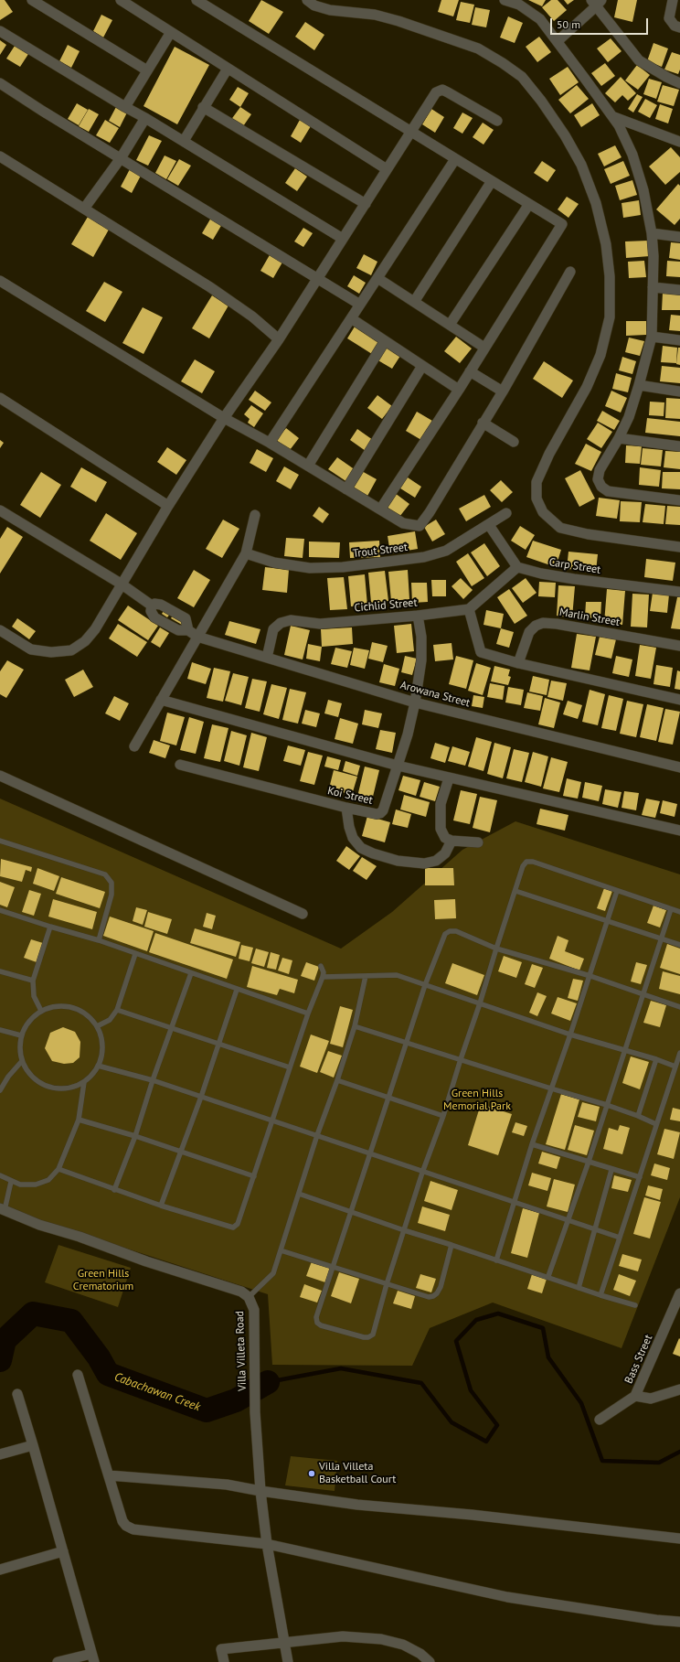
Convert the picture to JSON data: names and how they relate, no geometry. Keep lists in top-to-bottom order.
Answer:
{
  "streets": {
    "street": [
      "Trout Street",
      "Carp Street",
      "Cichlid Street",
      "Marlin Street",
      "Arowana Street",
      "Koi Street",
      "Villa Villeta Road",
      "Bass Street"
    ]
  },
  "crossings": [
    ["Cichlid Street", "Arowana Street"],
    ["Cichlid Street", "Koi Street"],
    ["Arowana Street", "Koi Street"]
  ],
  "water": ["Cabachawan Creek"],
  "parks": ["Green Hills Memorial Park", "Green Hills Crematorium"],
  "places": ["Villa Villeta Basketball Court"],
  "scale_bar": "50 m"
}
